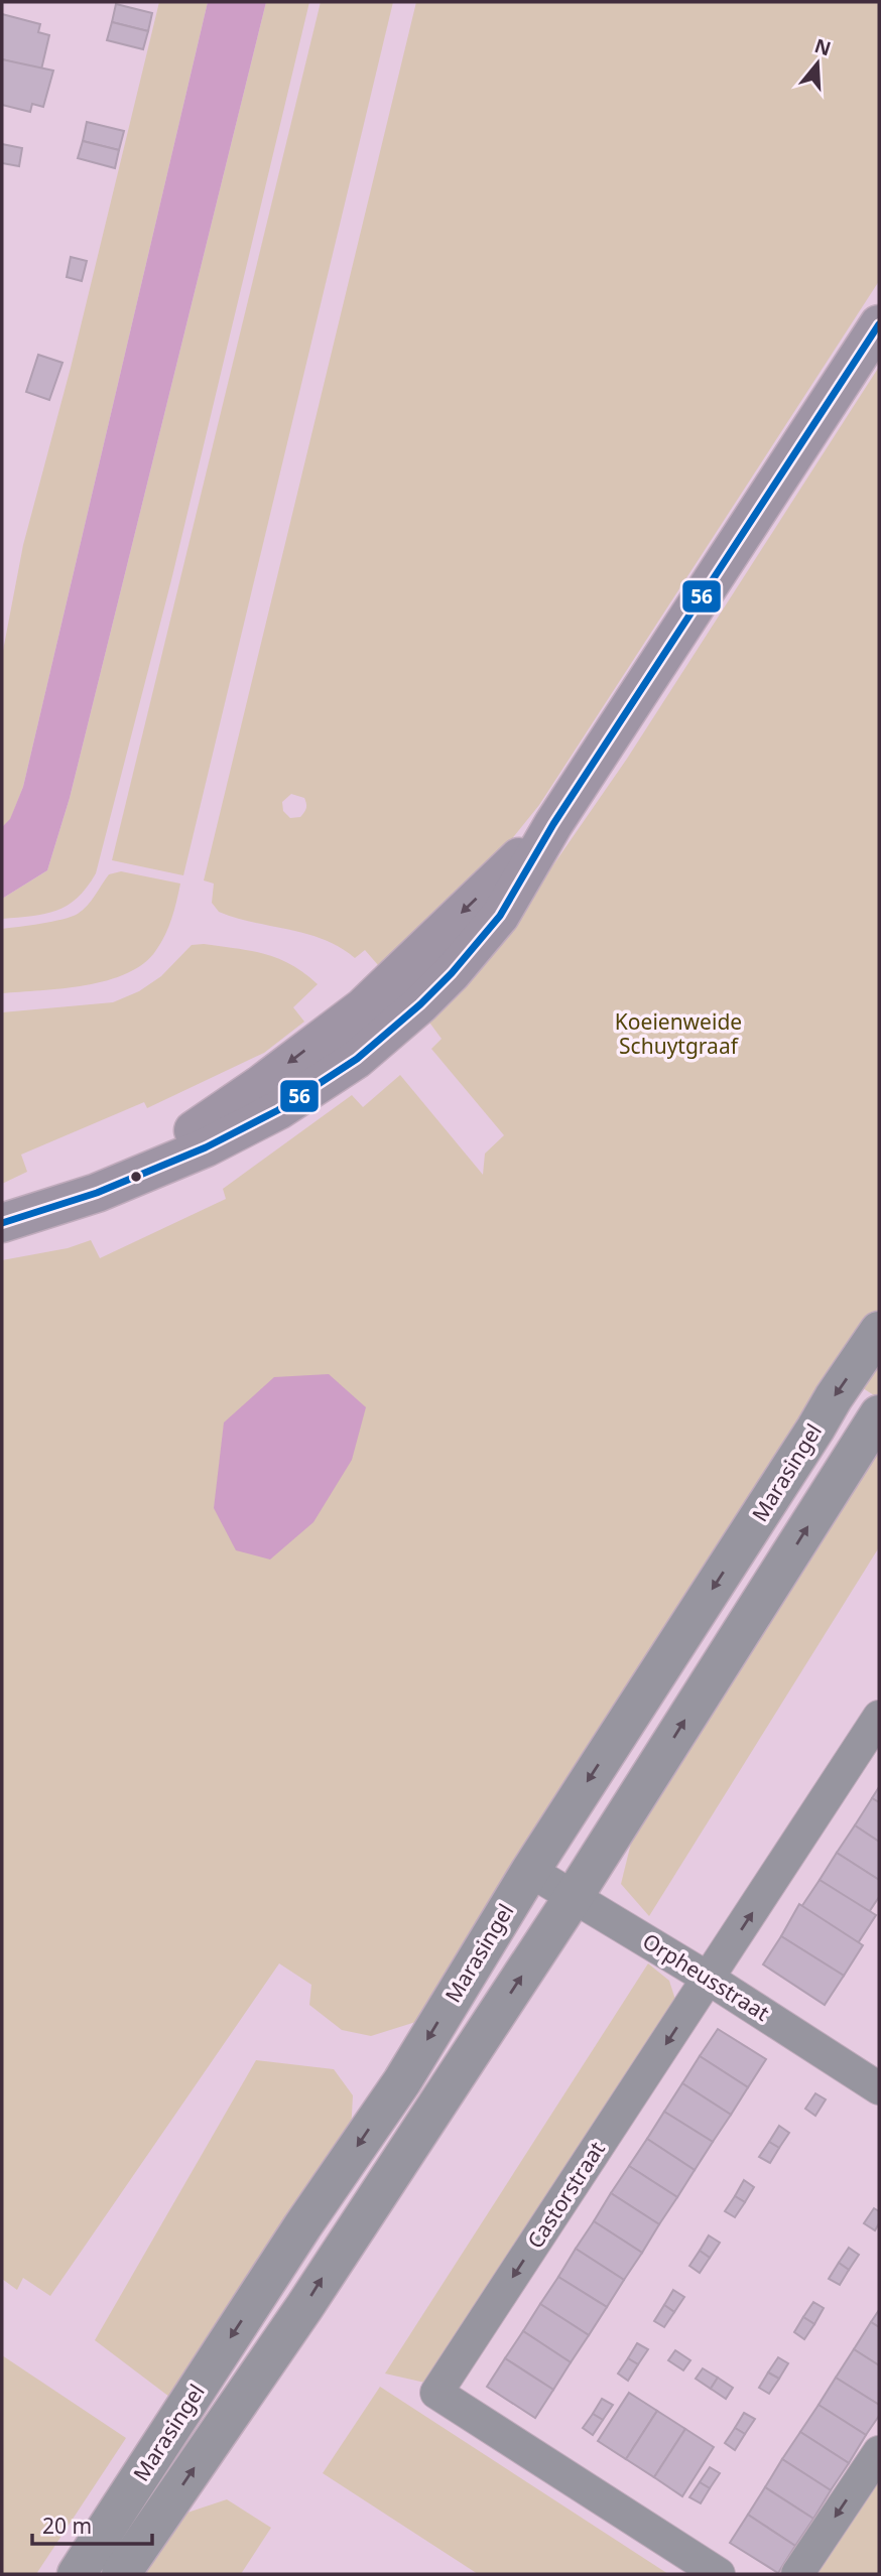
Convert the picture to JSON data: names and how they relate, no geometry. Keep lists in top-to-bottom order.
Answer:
{
  "streets": {
    "street": ["Marasingel", "Orpheusstraat", "Castorstraat"]
  },
  "crossings": [
    ["Marasingel", "Orpheusstraat"],
    ["Orpheusstraat", "Castorstraat"]
  ],
  "parks": ["Koeienweide Schuytgraaf"],
  "lines": ["transit line 56"],
  "scale_bar": "20 m",
  "north": "top"
}
